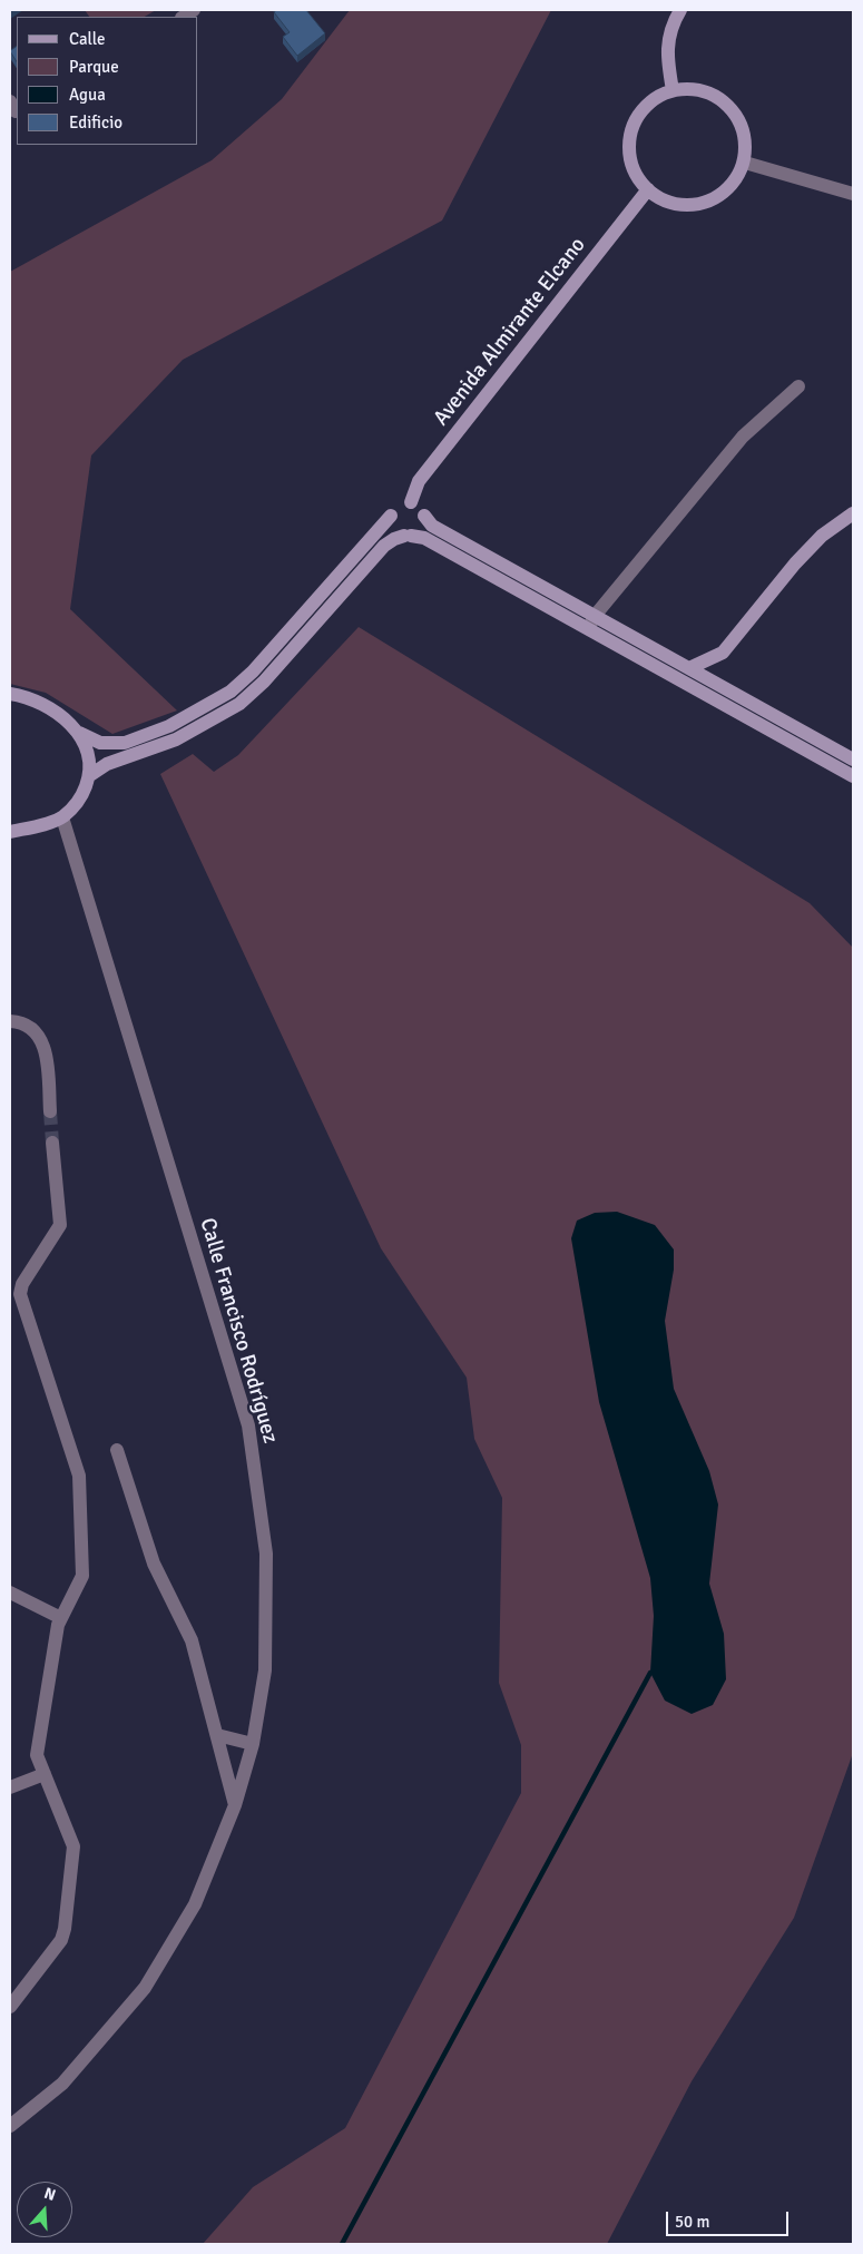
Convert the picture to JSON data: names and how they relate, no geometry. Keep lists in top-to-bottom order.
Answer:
{
  "streets": {
    "street": ["Avenida Almirante Elcano", "Calle Francisco Rodríguez"]
  },
  "legend": [
    "Calle",
    "Parque",
    "Agua",
    "Edificio"
  ],
  "scale_bar": "50 m",
  "north": "top"
}
